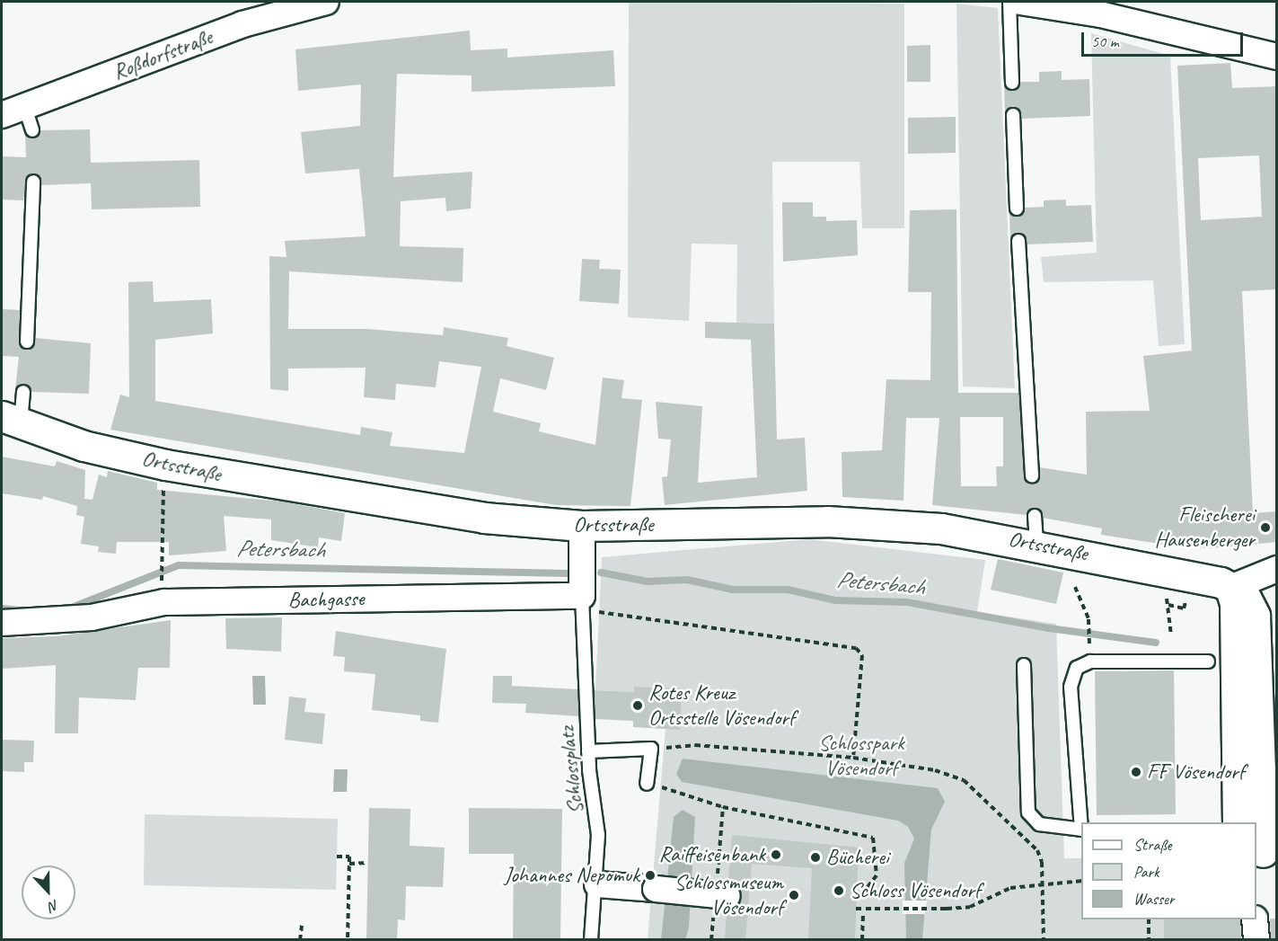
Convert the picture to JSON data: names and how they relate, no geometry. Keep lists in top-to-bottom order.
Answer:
{
  "streets": {
    "street": ["Roßdorfstraße", "Ortsstraße", "Bachgasse"],
    "lane": ["Schlossplatz"]
  },
  "crossings": [
    ["Bachgasse", "Schlossplatz"]
  ],
  "water": ["Petersbach"],
  "parks": ["Schlosspark Vösendorf"],
  "places": [
    "Fleischerei Hausenberger",
    "Rotes Kreuz Ortsstelle Vösendorf",
    "FF Vösendorf",
    "Raiffeisenbank",
    "Bücherei",
    "Johannes Nepomuk",
    "Schloss Vösendorf",
    "Schlossmuseum Vösendorf"
  ],
  "legend": ["Straße", "Park", "Wasser"],
  "scale_bar": "50 m",
  "north": "bottom"
}
